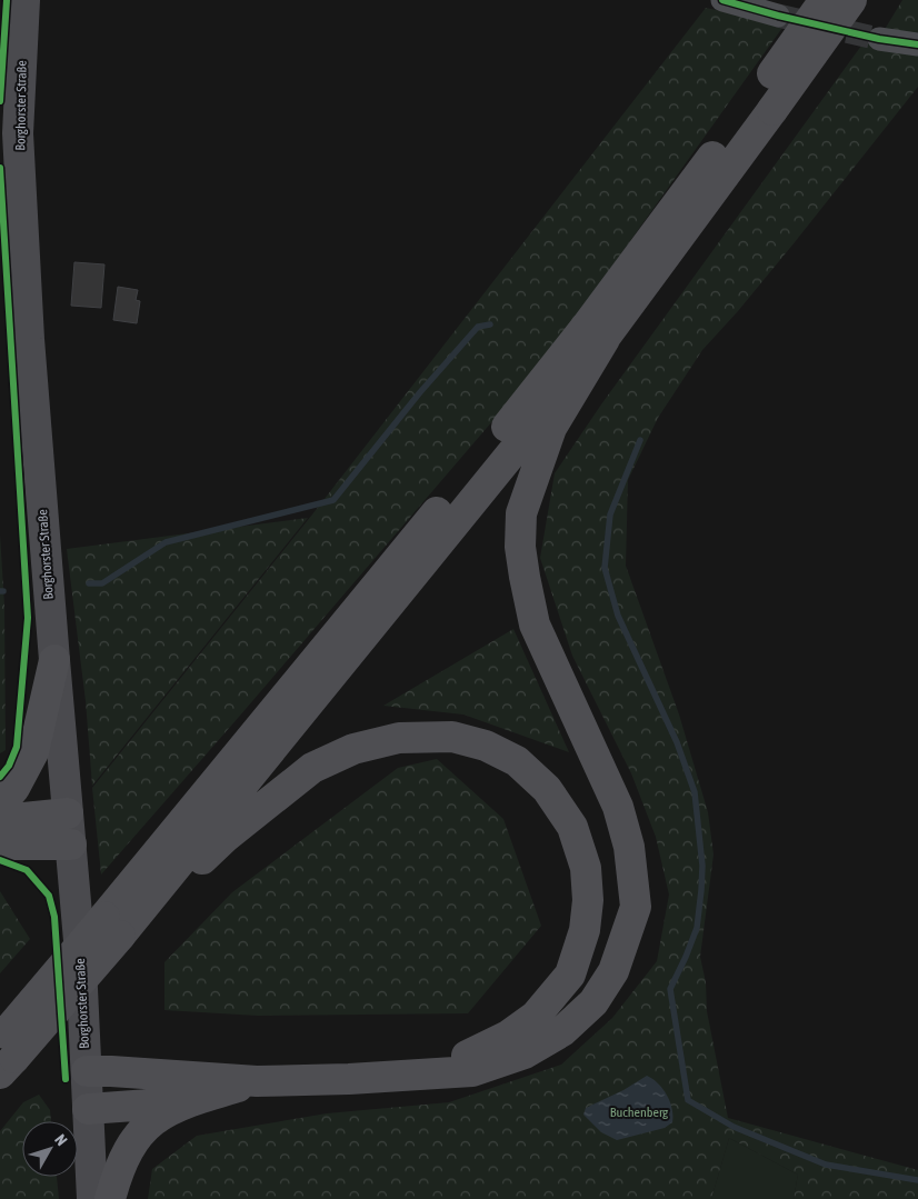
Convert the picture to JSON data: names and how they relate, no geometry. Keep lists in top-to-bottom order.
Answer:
{
  "streets": {
    "main road": ["Borghorster Straße"]
  },
  "parks": ["Buchenberg"],
  "north": "top right"
}
